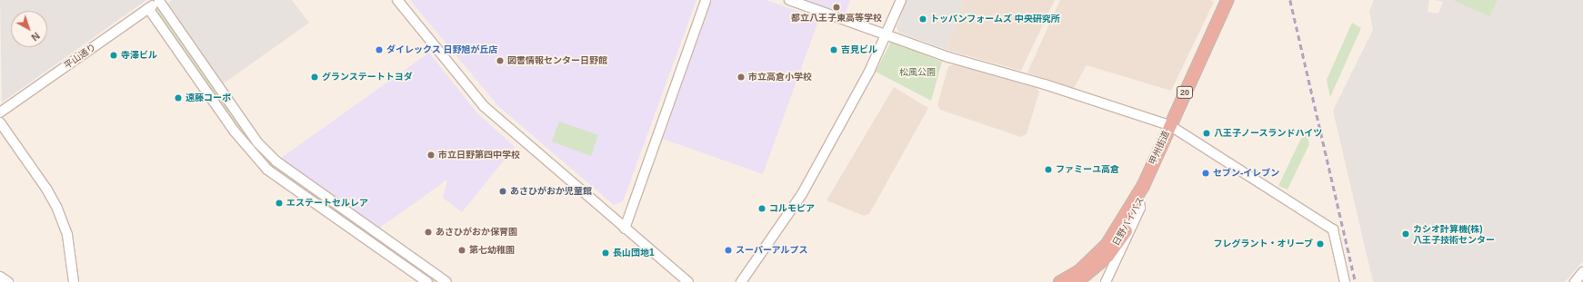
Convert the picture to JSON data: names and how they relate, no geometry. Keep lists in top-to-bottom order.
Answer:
{
  "streets": {
    "highway": ["20", "甲州街道", "日野バイパス"],
    "street": ["平山通り"]
  },
  "crossings": [
    ["甲州街道", "日野バイパス"]
  ],
  "parks": ["松風公園"],
  "places": [
    "都立八王子東高等学校",
    "トッパンフォームズ 中央研究所",
    "ダイレックス 日野旭が丘店",
    "吉見ビル",
    "寺澤ビル",
    "図書情報センター日野館",
    "グランステートトヨダ",
    "市立高倉小学校",
    "遠藤コーポ",
    "八王子ノースランドハイツ",
    "市立日野第四中学校",
    "ファミーユ高倉",
    "セブン-イレブン",
    "あさひがおか児童館",
    "エステートセルレア",
    "コルモピア",
    "あさひがおか保育園",
    "カシオ計算機(株) 八王子技術センター",
    "フレグラント・オリーブ",
    "第七幼稚園",
    "スーパーアルプス",
    "長山団地1"
  ],
  "north": "bottom right"
}
